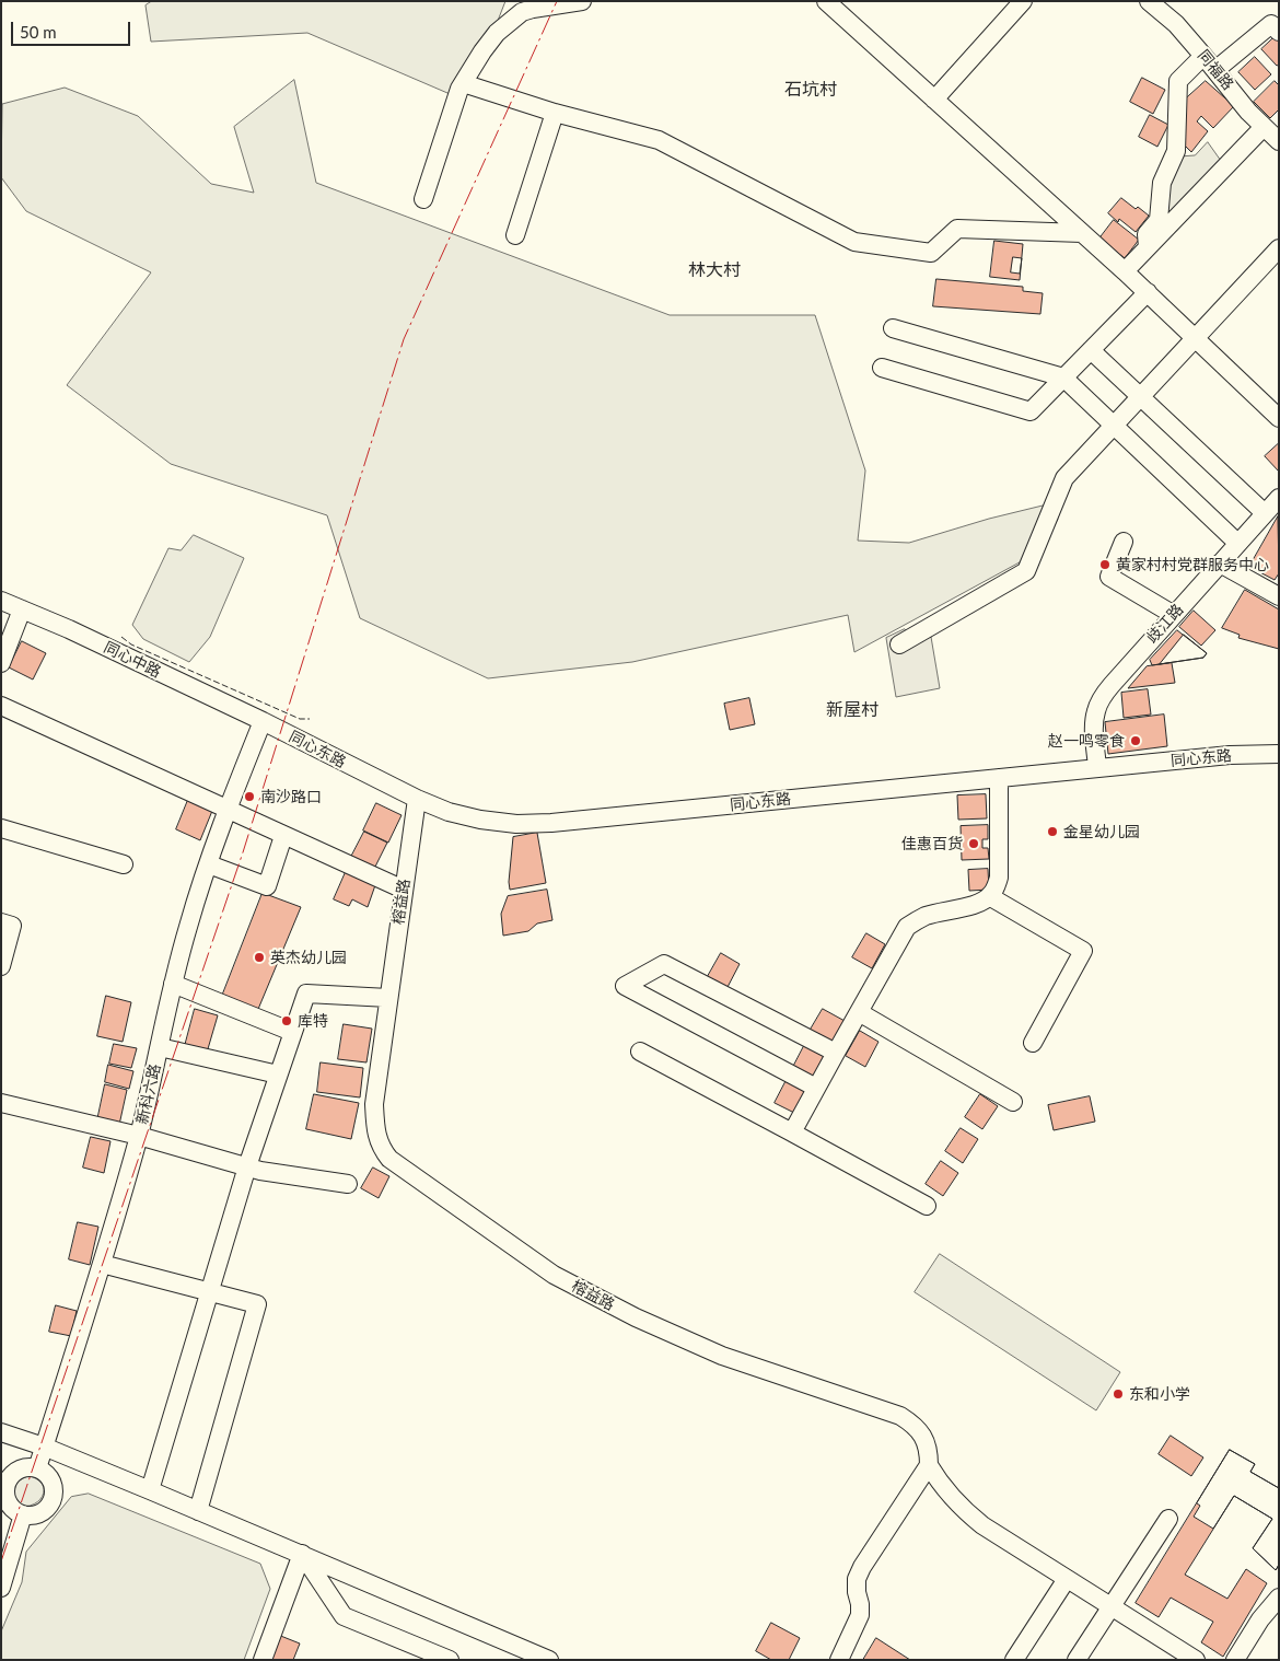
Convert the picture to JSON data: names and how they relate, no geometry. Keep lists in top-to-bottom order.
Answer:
{
  "streets": {
    "street": [
      "同福路",
      "歧江路",
      "同心中路",
      "同心东路",
      "榕益路",
      "新科六路"
    ]
  },
  "crossings": [
    ["歧江路", "同心东路"],
    ["同心中路", "同心东路"],
    ["同心中路", "新科六路"],
    ["同心东路", "榕益路"],
    ["同心东路", "新科六路"]
  ],
  "districts": ["石坑村", "林大村", "新屋村"],
  "places": [
    "黄家村村党群服务中心",
    "赵一鸣零食",
    "南沙路口",
    "金星幼儿园",
    "佳惠百货",
    "英杰幼儿园",
    "库特",
    "东和小学"
  ],
  "scale_bar": "50 m"
}
